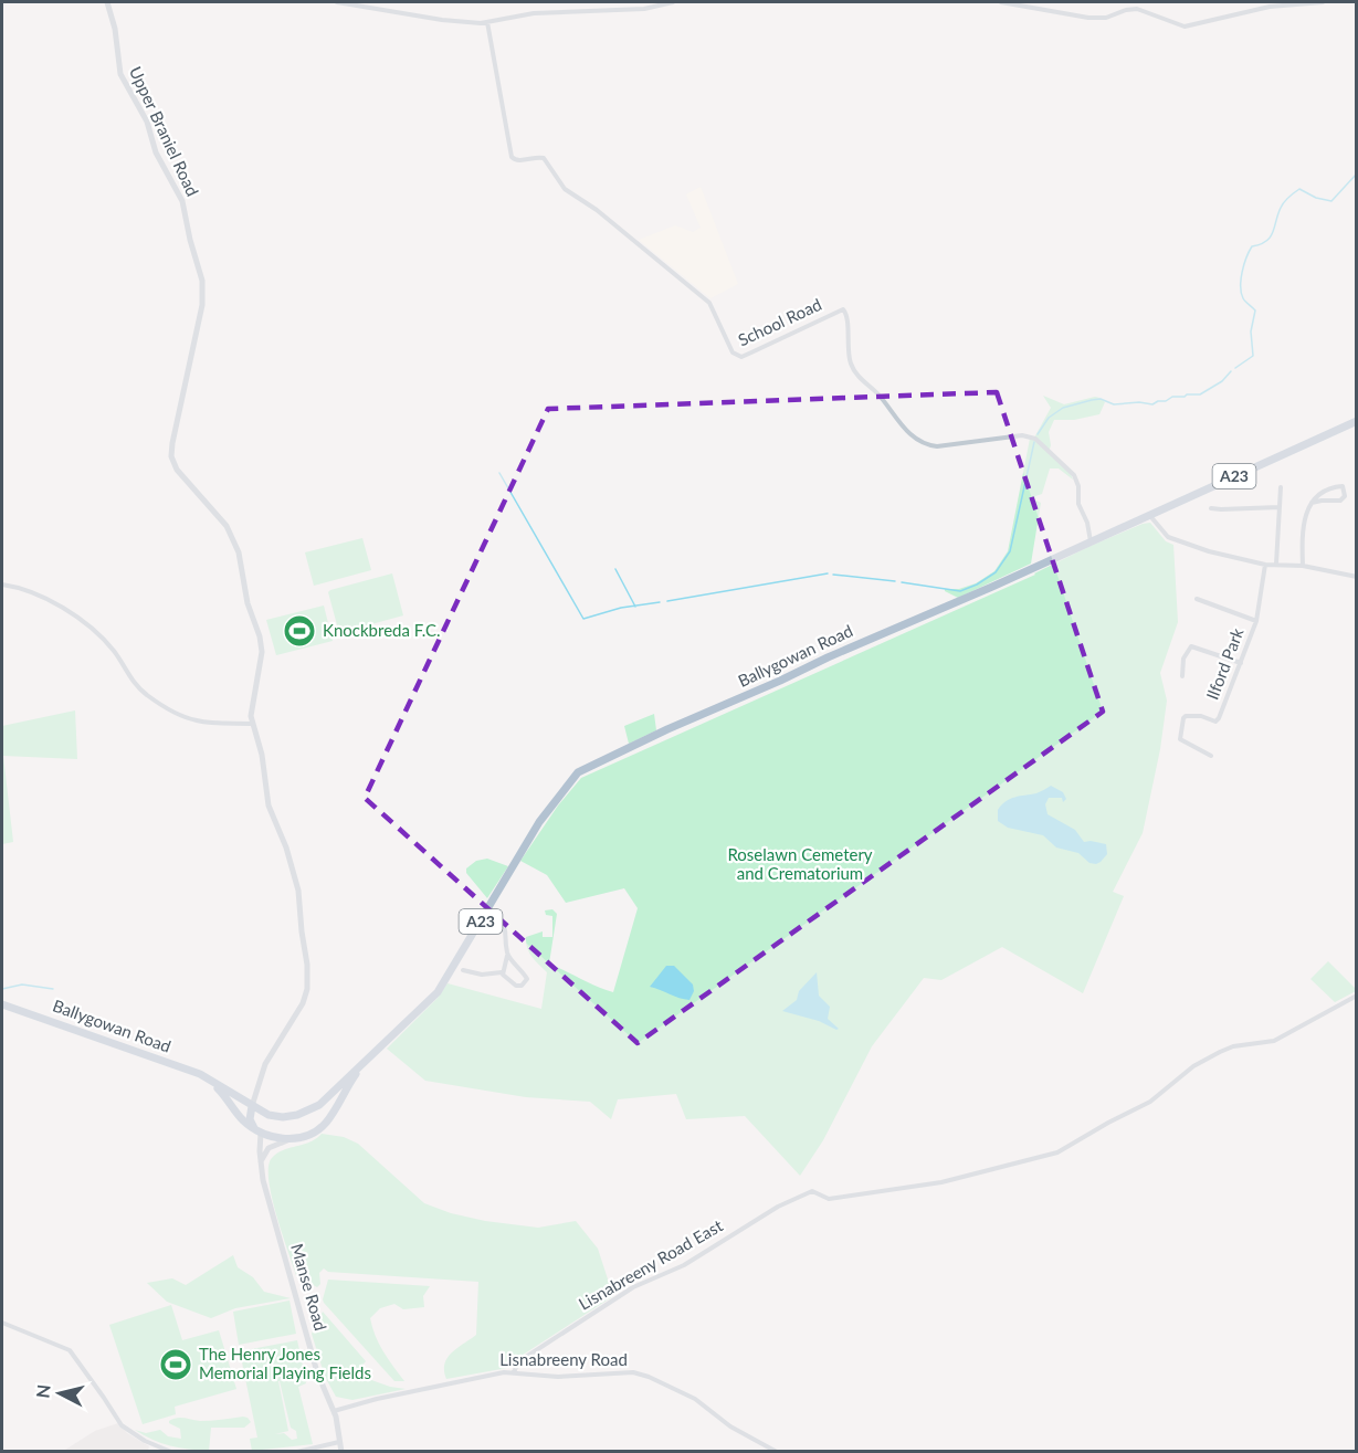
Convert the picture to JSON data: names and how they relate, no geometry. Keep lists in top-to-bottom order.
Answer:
{
  "streets": {
    "main road": ["A23", "Ballygowan Road"],
    "street": [
      "Upper Braniel Road",
      "School Road",
      "Ilford Park",
      "Lisnabreeny Road East",
      "Manse Road",
      "Lisnabreeny Road"
    ]
  },
  "crossings": [
    ["Upper Braniel Road", "Ballygowan Road"],
    ["School Road", "Ballygowan Road"],
    ["Ballygowan Road", "Manse Road"],
    ["Lisnabreeny Road East", "Lisnabreeny Road"],
    ["Manse Road", "Lisnabreeny Road"]
  ],
  "parks": ["Roselawn Cemetery and Crematorium"],
  "places": {
    "sports": ["Knockbreda F.C.", "The Henry Jones Memorial Playing Fields"]
  },
  "north": "left"
}
